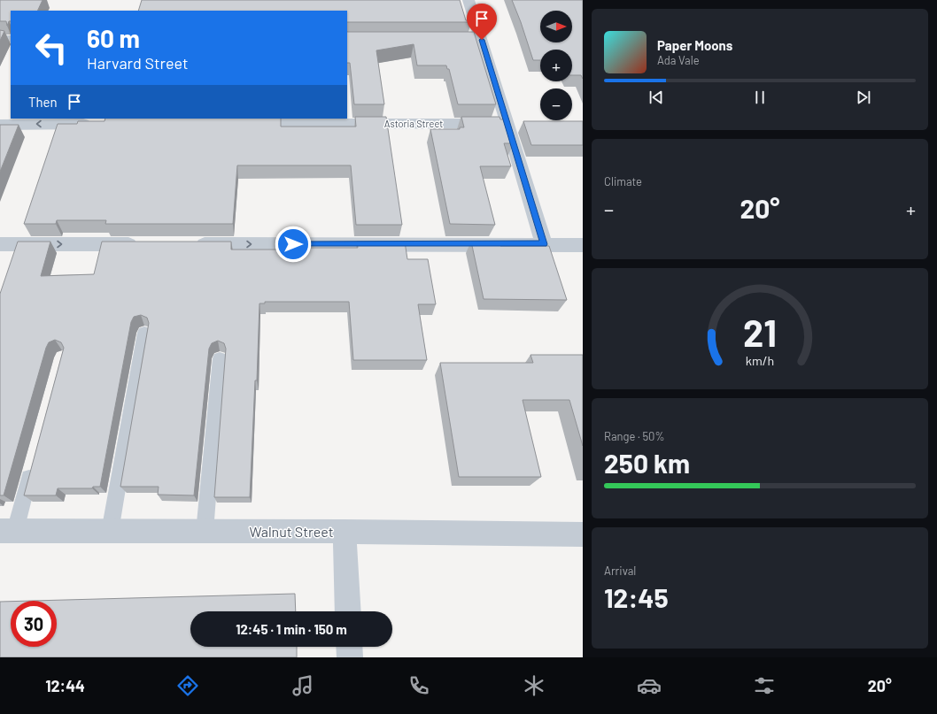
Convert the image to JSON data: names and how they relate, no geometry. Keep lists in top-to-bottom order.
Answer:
{
  "streets": {
    "street": ["Astoria Street", "Walnut Street"]
  },
  "north": "right",
  "page": {
    "map_buttons": ["+", "−"],
    "turn": ["60 m", "Harvard Street"],
    "song": ["Paper Moons", "Ada Vale"],
    "then": "Then",
    "tile": [
      "Climate",
      ["Range · 50%", "250 km"],
      ["Arrival", "12:45"]
    ],
    "heat": ["−", "20°", "+"],
    "limit": "30",
    "trip": "12:45 · 1 min · 150 m",
    "tabs": ["12:44", "20°"],
    "gauge": ["21", "km/h"]
  }
}
